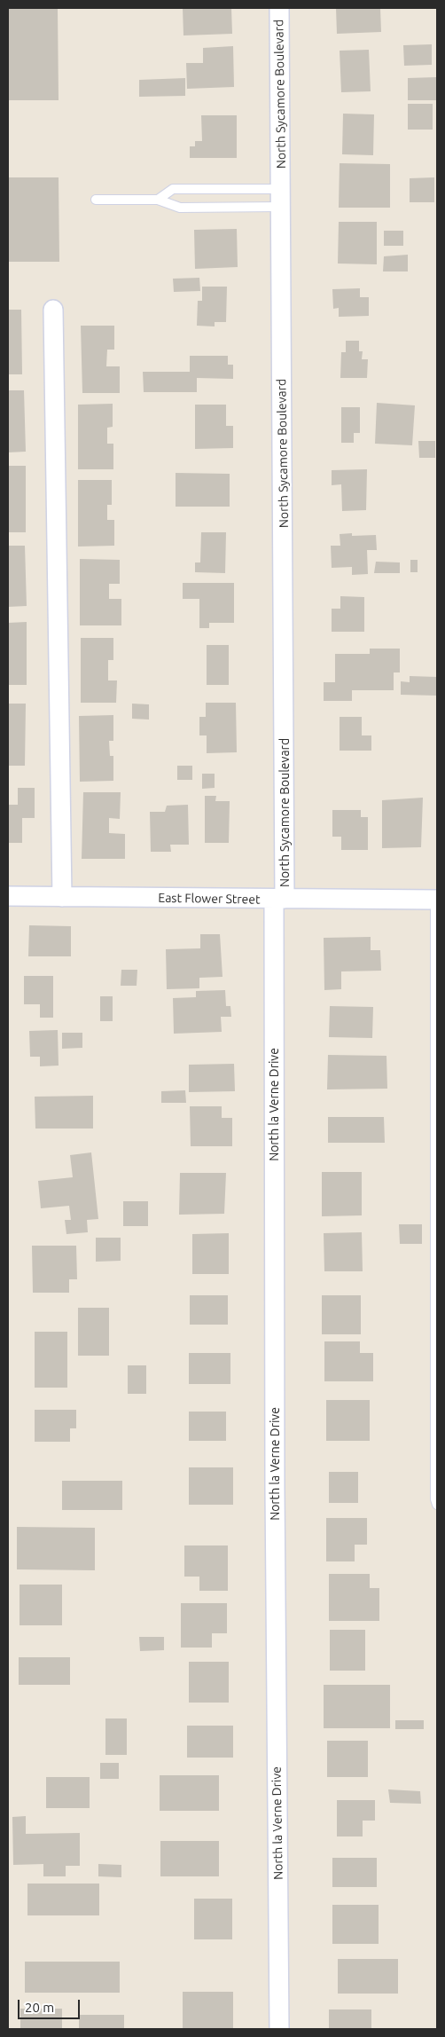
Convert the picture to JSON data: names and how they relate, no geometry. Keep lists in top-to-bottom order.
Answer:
{
  "streets": {
    "street": ["North Sycamore Boulevard", "East Flower Street", "North la Verne Drive"]
  },
  "crossings": [
    ["North Sycamore Boulevard", "East Flower Street"],
    ["North Sycamore Boulevard", "North la Verne Drive"],
    ["East Flower Street", "North la Verne Drive"]
  ],
  "scale_bar": "20 m"
}
